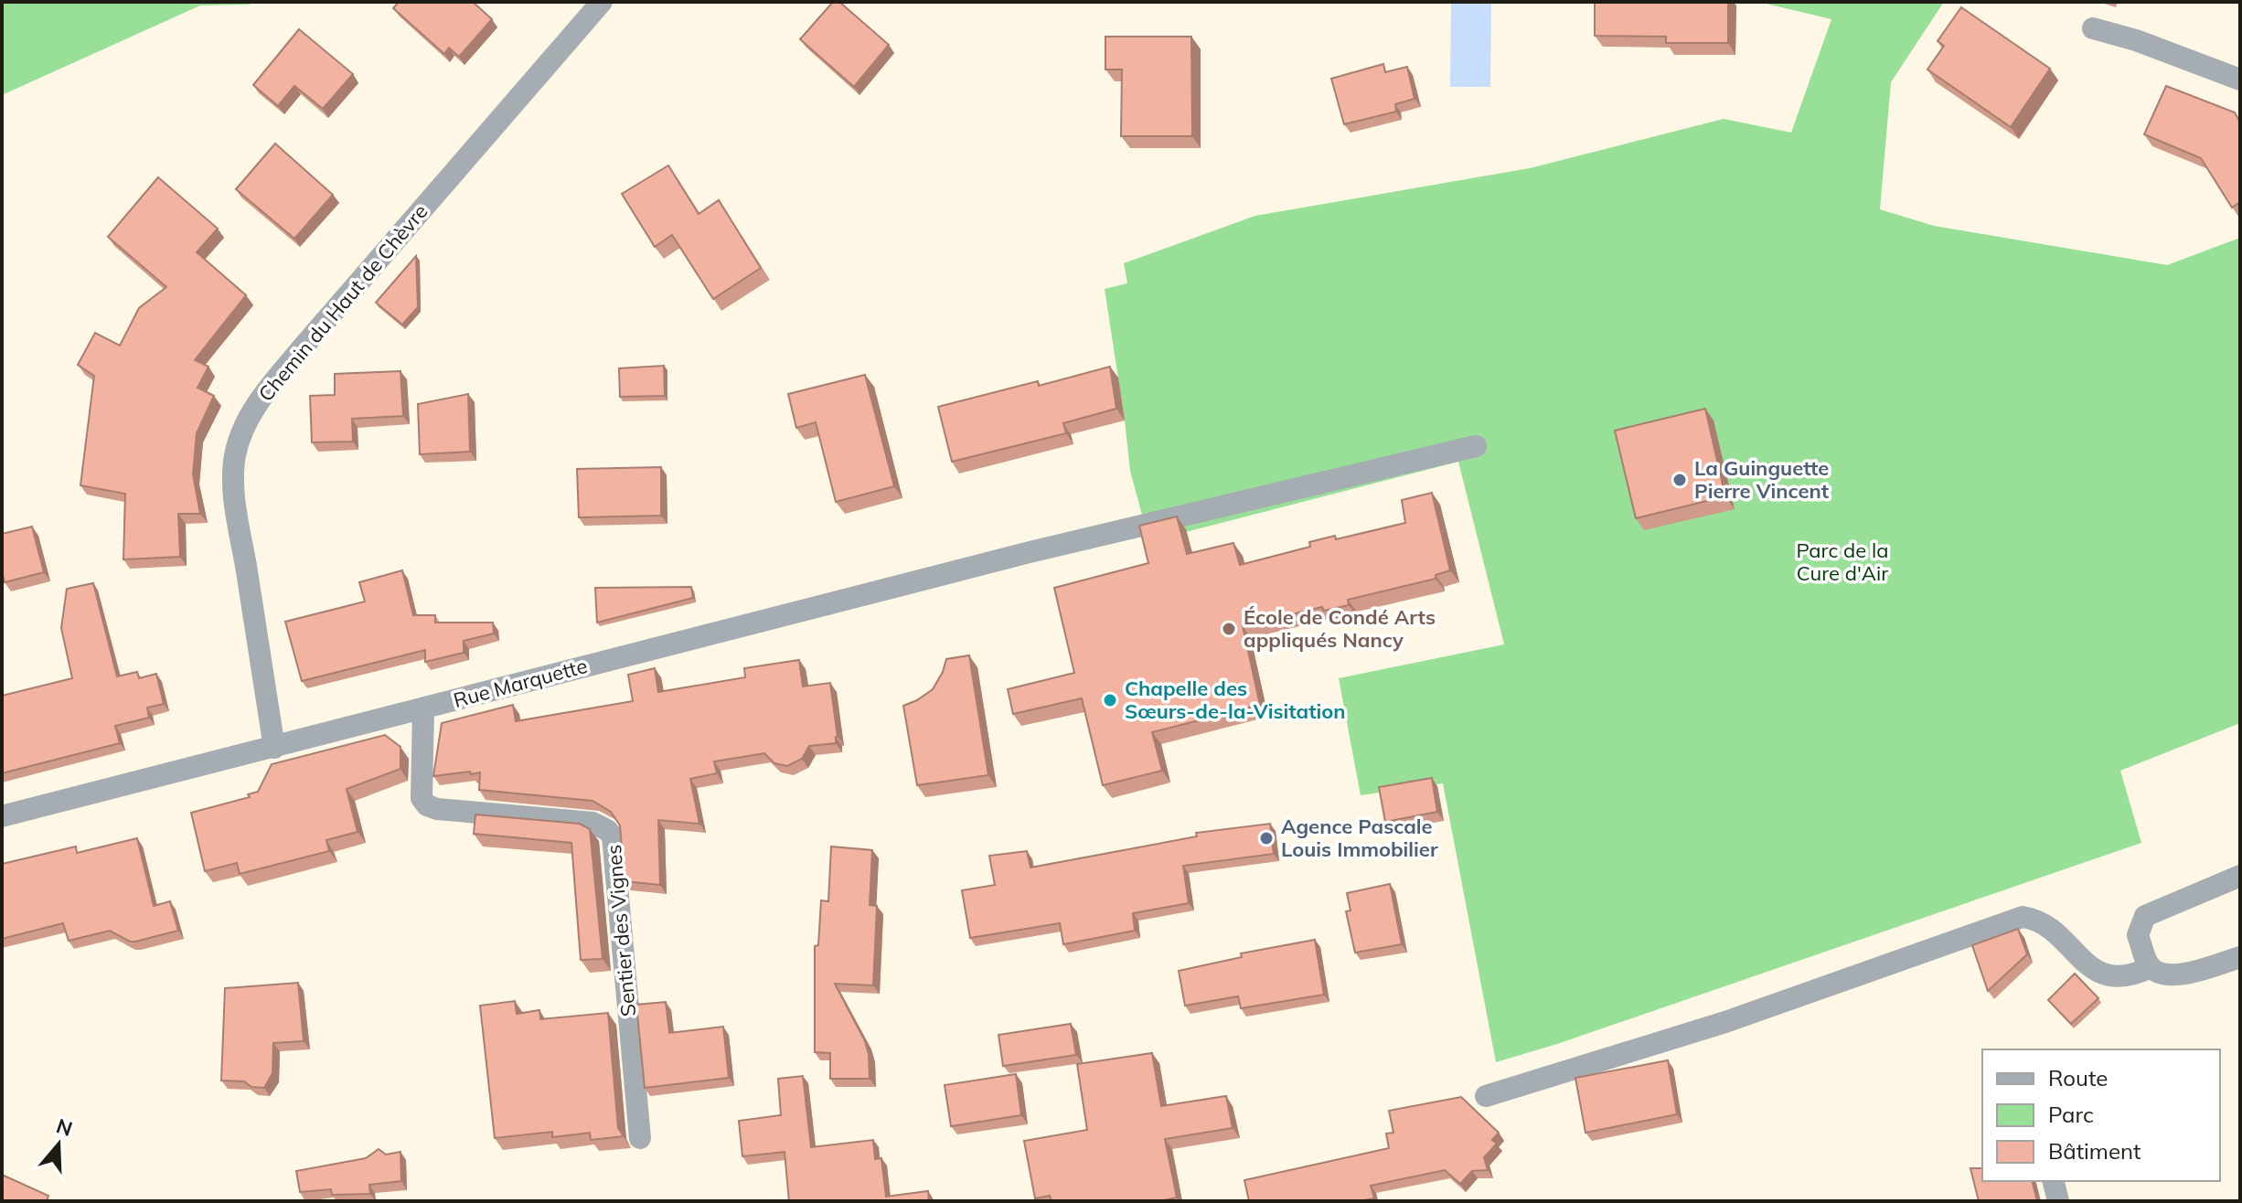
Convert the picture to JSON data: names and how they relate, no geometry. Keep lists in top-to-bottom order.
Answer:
{
  "streets": {
    "street": ["Chemin du Haut de Chèvre", "Rue Marquette", "Sentier des Vignes"]
  },
  "crossings": [
    ["Chemin du Haut de Chèvre", "Rue Marquette"],
    ["Rue Marquette", "Sentier des Vignes"]
  ],
  "parks": ["Parc de la Cure d'Air"],
  "places": [
    "La Guinguette Pierre Vincent",
    "École de Condé Arts appliqués Nancy",
    "Chapelle des Sœurs-de-la-Visitation",
    "Agence Pascale Louis Immobilier"
  ],
  "legend": ["Route", "Parc", "Bâtiment"],
  "north": "top"
}
